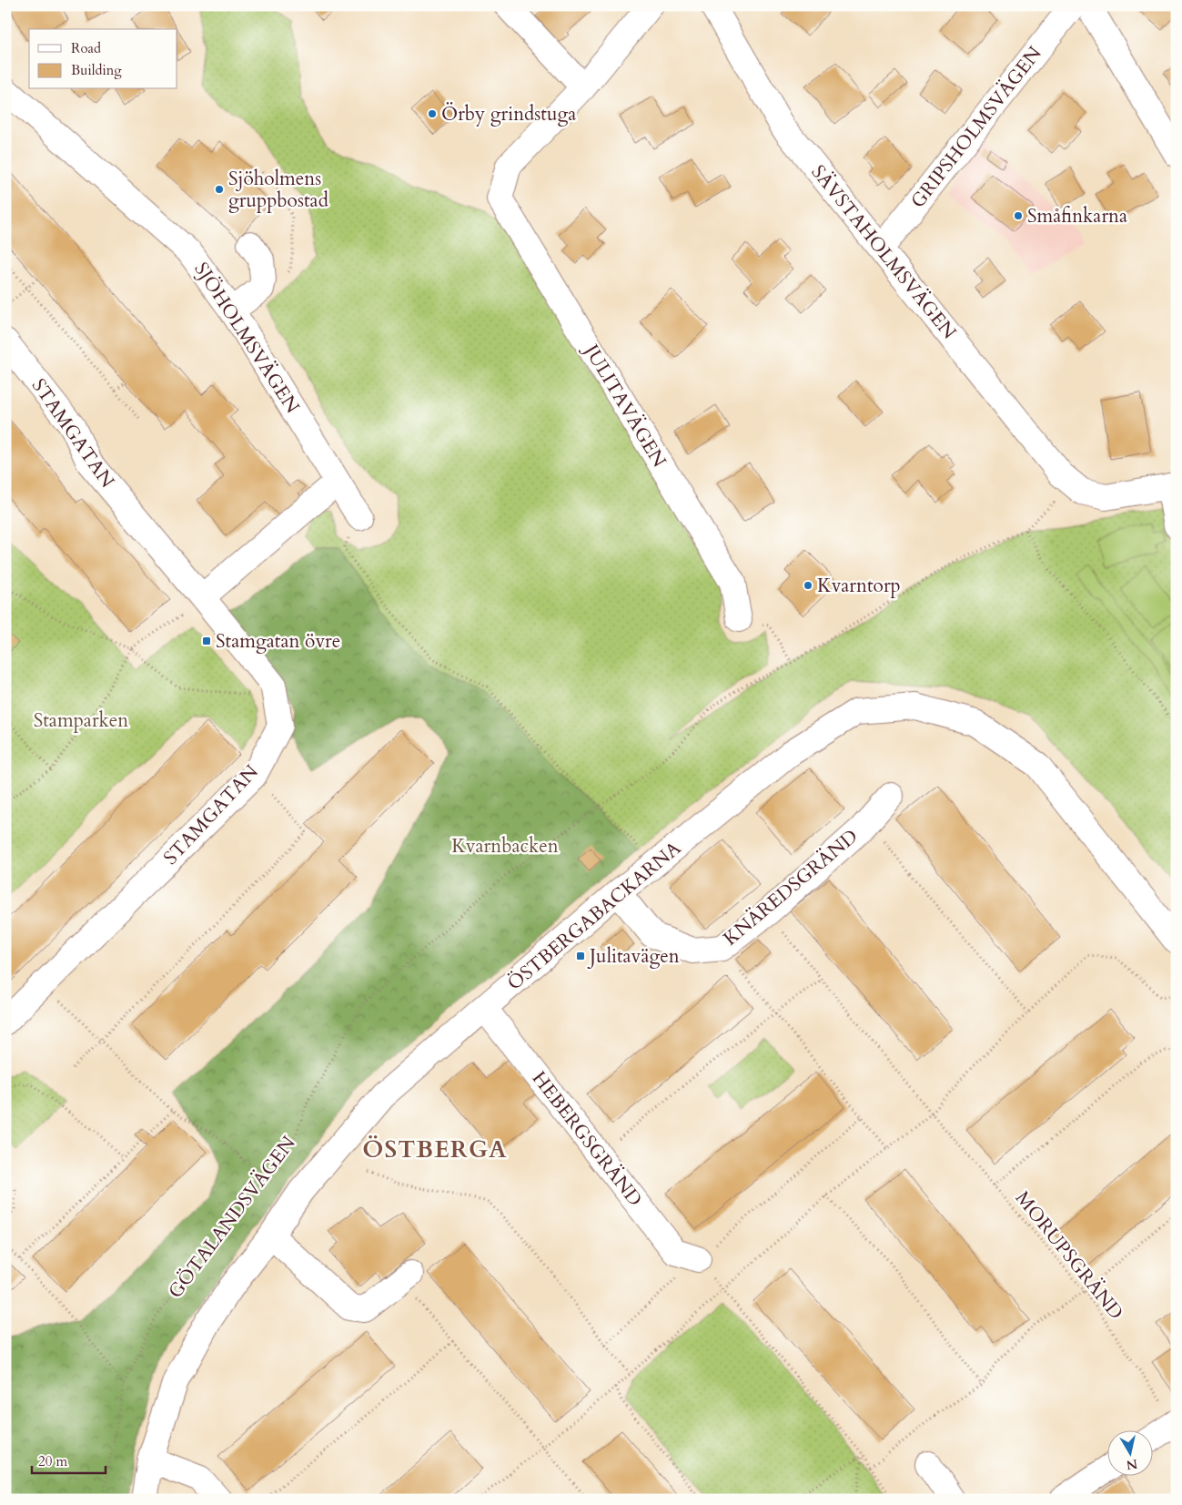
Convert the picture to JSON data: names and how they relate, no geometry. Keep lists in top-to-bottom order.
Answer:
{
  "streets": {
    "street": [
      "GRIPSHOLMSVÄGEN",
      "SÄVSTAHOLMSVÄGEN",
      "SJÖHOLMSVÄGEN",
      "JULITAVÄGEN",
      "STAMGATAN",
      "KNÄREDSGRÄND",
      "ÖSTBERGABACKARNA",
      "HEBERGSGRÄND"
    ],
    "path": ["GÖTALANDSVÄGEN", "MORUPSGRÄND"]
  },
  "crossings": [
    ["GRIPSHOLMSVÄGEN", "SÄVSTAHOLMSVÄGEN"],
    ["SÄVSTAHOLMSVÄGEN", "GÖTALANDSVÄGEN"],
    ["KNÄREDSGRÄND", "ÖSTBERGABACKARNA"],
    ["KNÄREDSGRÄND", "MORUPSGRÄND"],
    ["ÖSTBERGABACKARNA", "HEBERGSGRÄND"]
  ],
  "districts": ["ÖSTBERGA"],
  "parks": ["Stamparken", "Kvarnbacken"],
  "places": {
    "other": [
      "Örby grindstuga",
      "Sjöholmens gruppbostad",
      "Småfinkarna",
      "Kvarntorp"
    ],
    "transit": ["Stamgatan övre", "Julitavägen"]
  },
  "legend": ["Road", "Building"],
  "scale_bar": "20 m",
  "north": "bottom"
}
